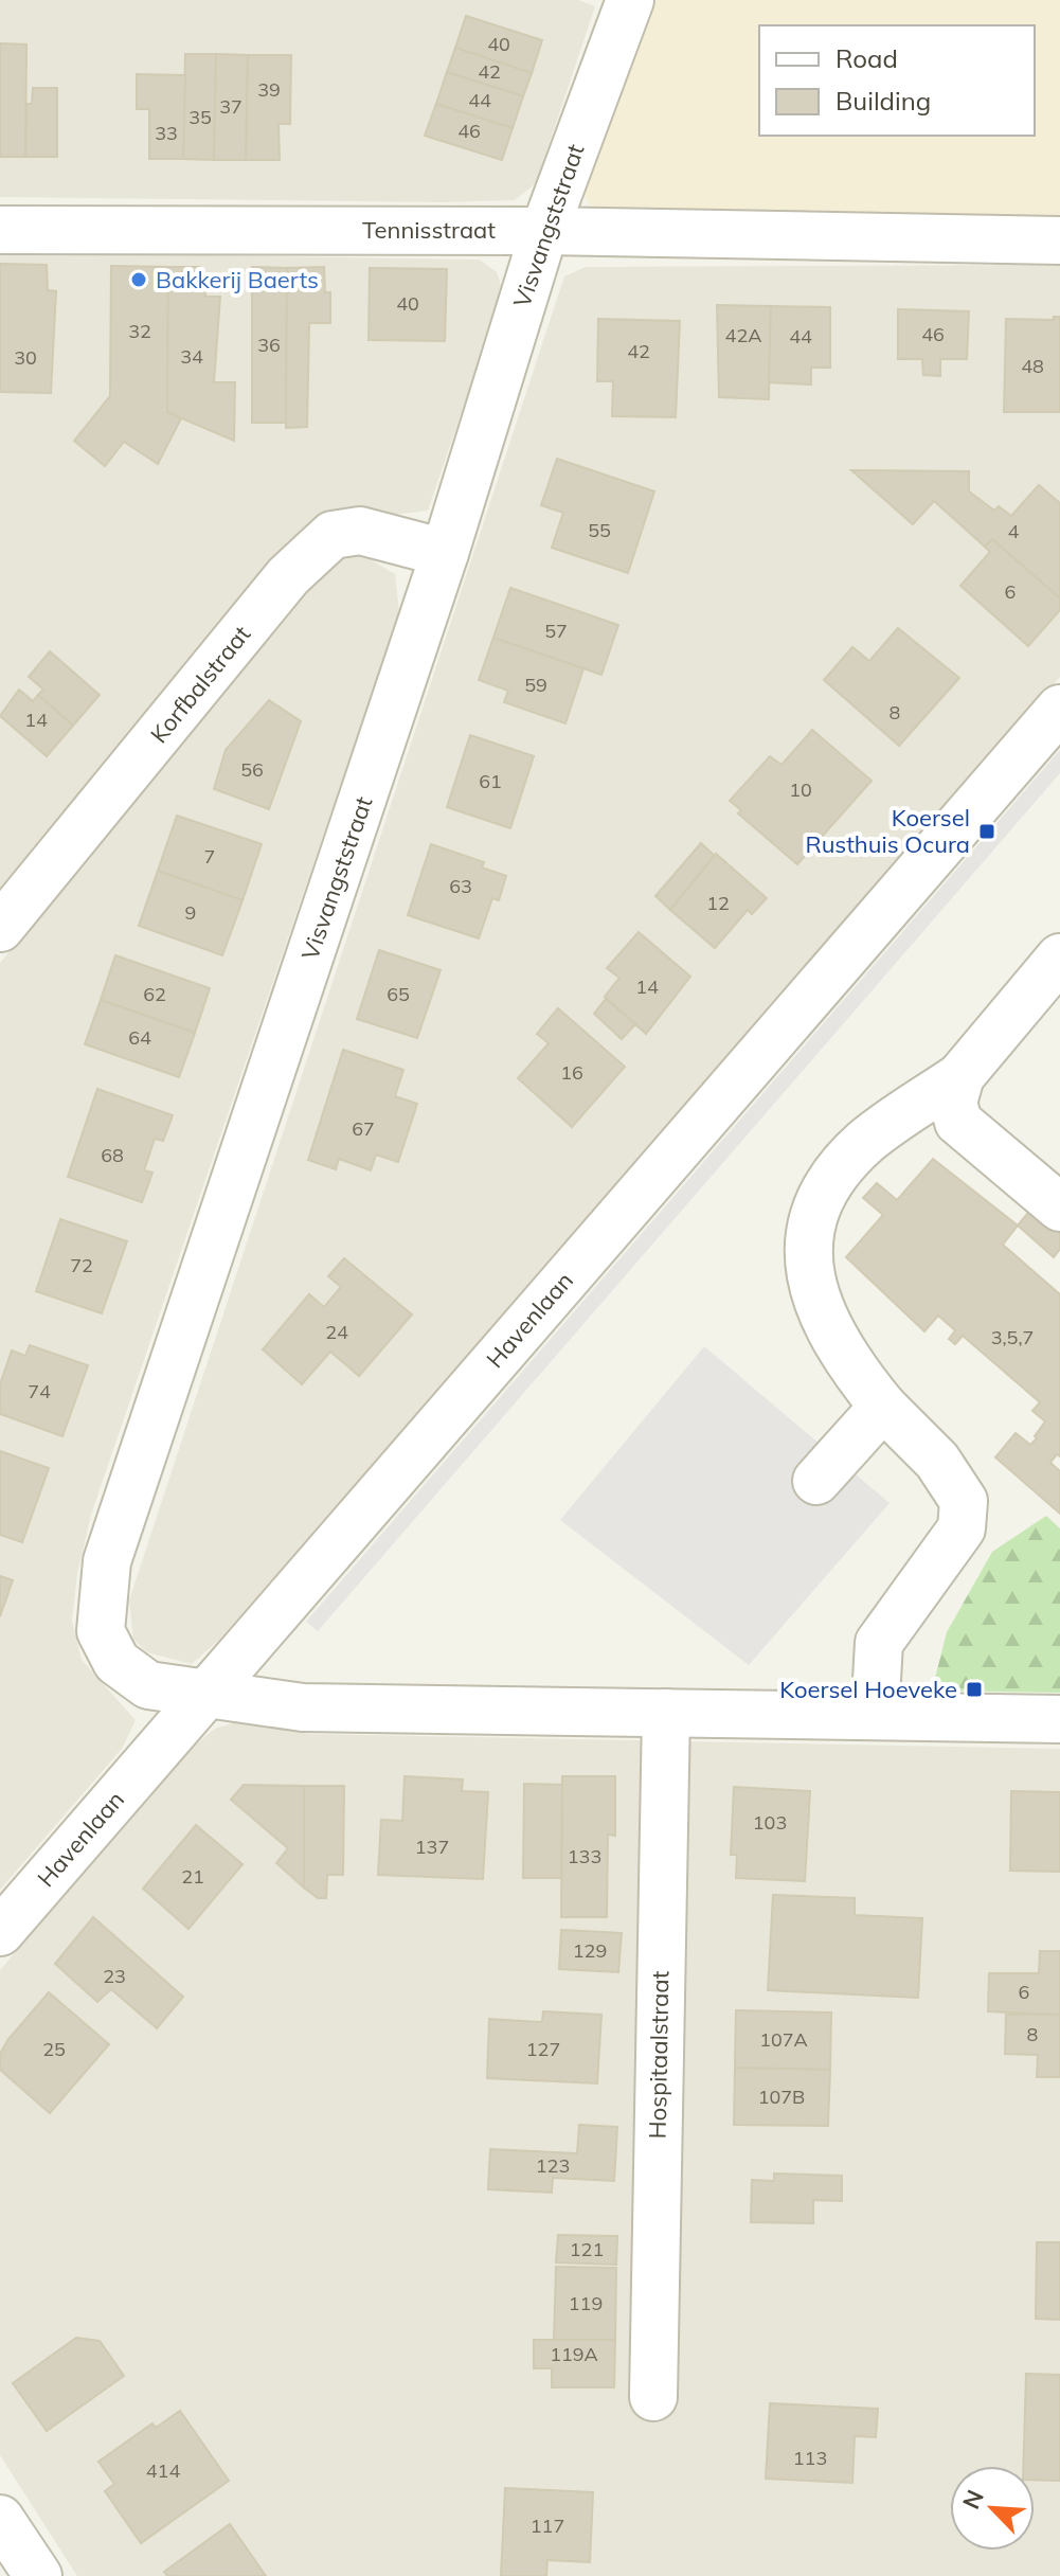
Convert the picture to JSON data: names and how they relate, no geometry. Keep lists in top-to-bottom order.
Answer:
{
  "streets": {
    "street": [
      "Visvangststraat",
      "Tennisstraat",
      "Korfbalstraat",
      "Havenlaan",
      "Hospitaalstraat"
    ]
  },
  "crossings": [
    ["Visvangststraat", "Tennisstraat"],
    ["Visvangststraat", "Korfbalstraat"],
    ["Visvangststraat", "Havenlaan"]
  ],
  "places": {
    "other": ["Bakkerij Baerts"],
    "transit": ["Koersel Rusthuis Ocura", "Koersel Hoeveke"]
  },
  "house_numbers": [
    "40",
    "42",
    "39",
    "44",
    "37",
    "35",
    "46",
    "33",
    "40",
    "32",
    "46",
    "42A",
    "44",
    "36",
    "42",
    "34",
    "30",
    "48",
    "55",
    "4",
    "6",
    "57",
    "59",
    "8",
    "14",
    "56",
    "61",
    "10",
    "7",
    "63",
    "12",
    "9",
    "14",
    "62",
    "65",
    "64",
    "16",
    "67",
    "68",
    "72",
    "24",
    "3,5,7",
    "74",
    "103",
    "137",
    "133",
    "21",
    "129",
    "23",
    "6",
    "8",
    "107A",
    "25",
    "127",
    "107B",
    "123",
    "121",
    "119",
    "119A",
    "113",
    "414",
    "117"
  ],
  "legend": ["Road", "Building"],
  "north": "top left"
}
